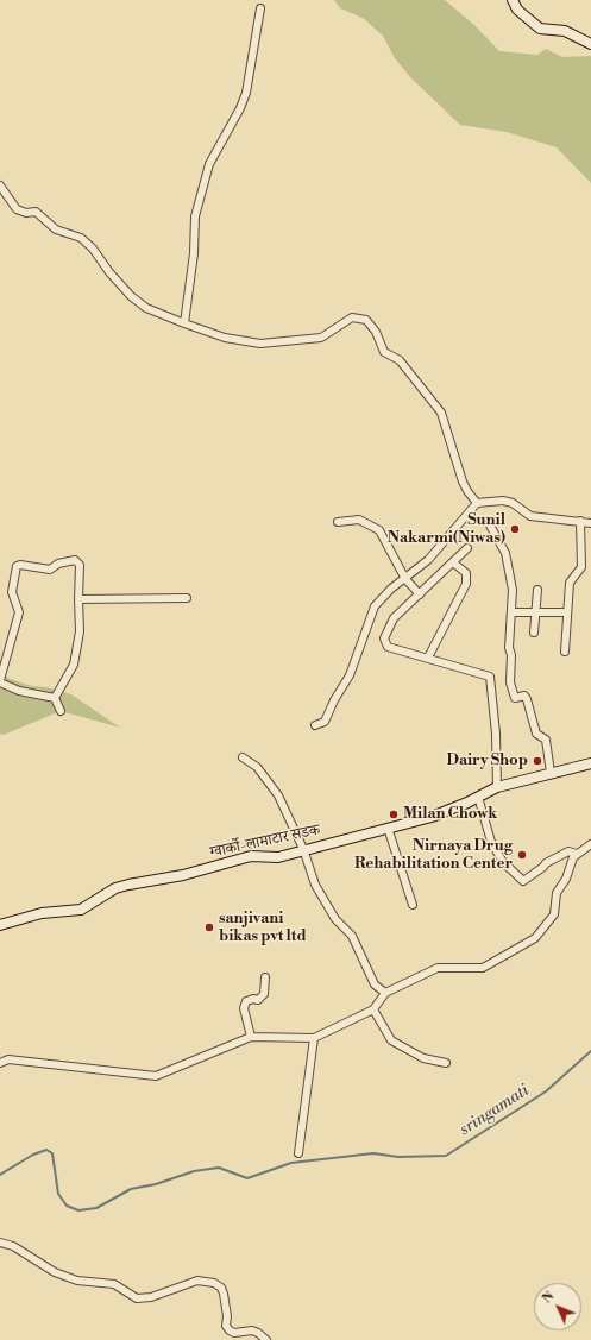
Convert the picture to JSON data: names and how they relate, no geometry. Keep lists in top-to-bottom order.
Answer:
{
  "streets": {
    "main road": ["ग्वार्को-लामाटार सडक"]
  },
  "water": ["sringamati"],
  "places": [
    "Sunil Nakarmi(Niwas)",
    "Dairy Shop",
    "Milan Chowk",
    "Nirnaya Drug Rehabilitation Center",
    "sanjivani bikas pvt ltd"
  ],
  "north": "top left"
}
